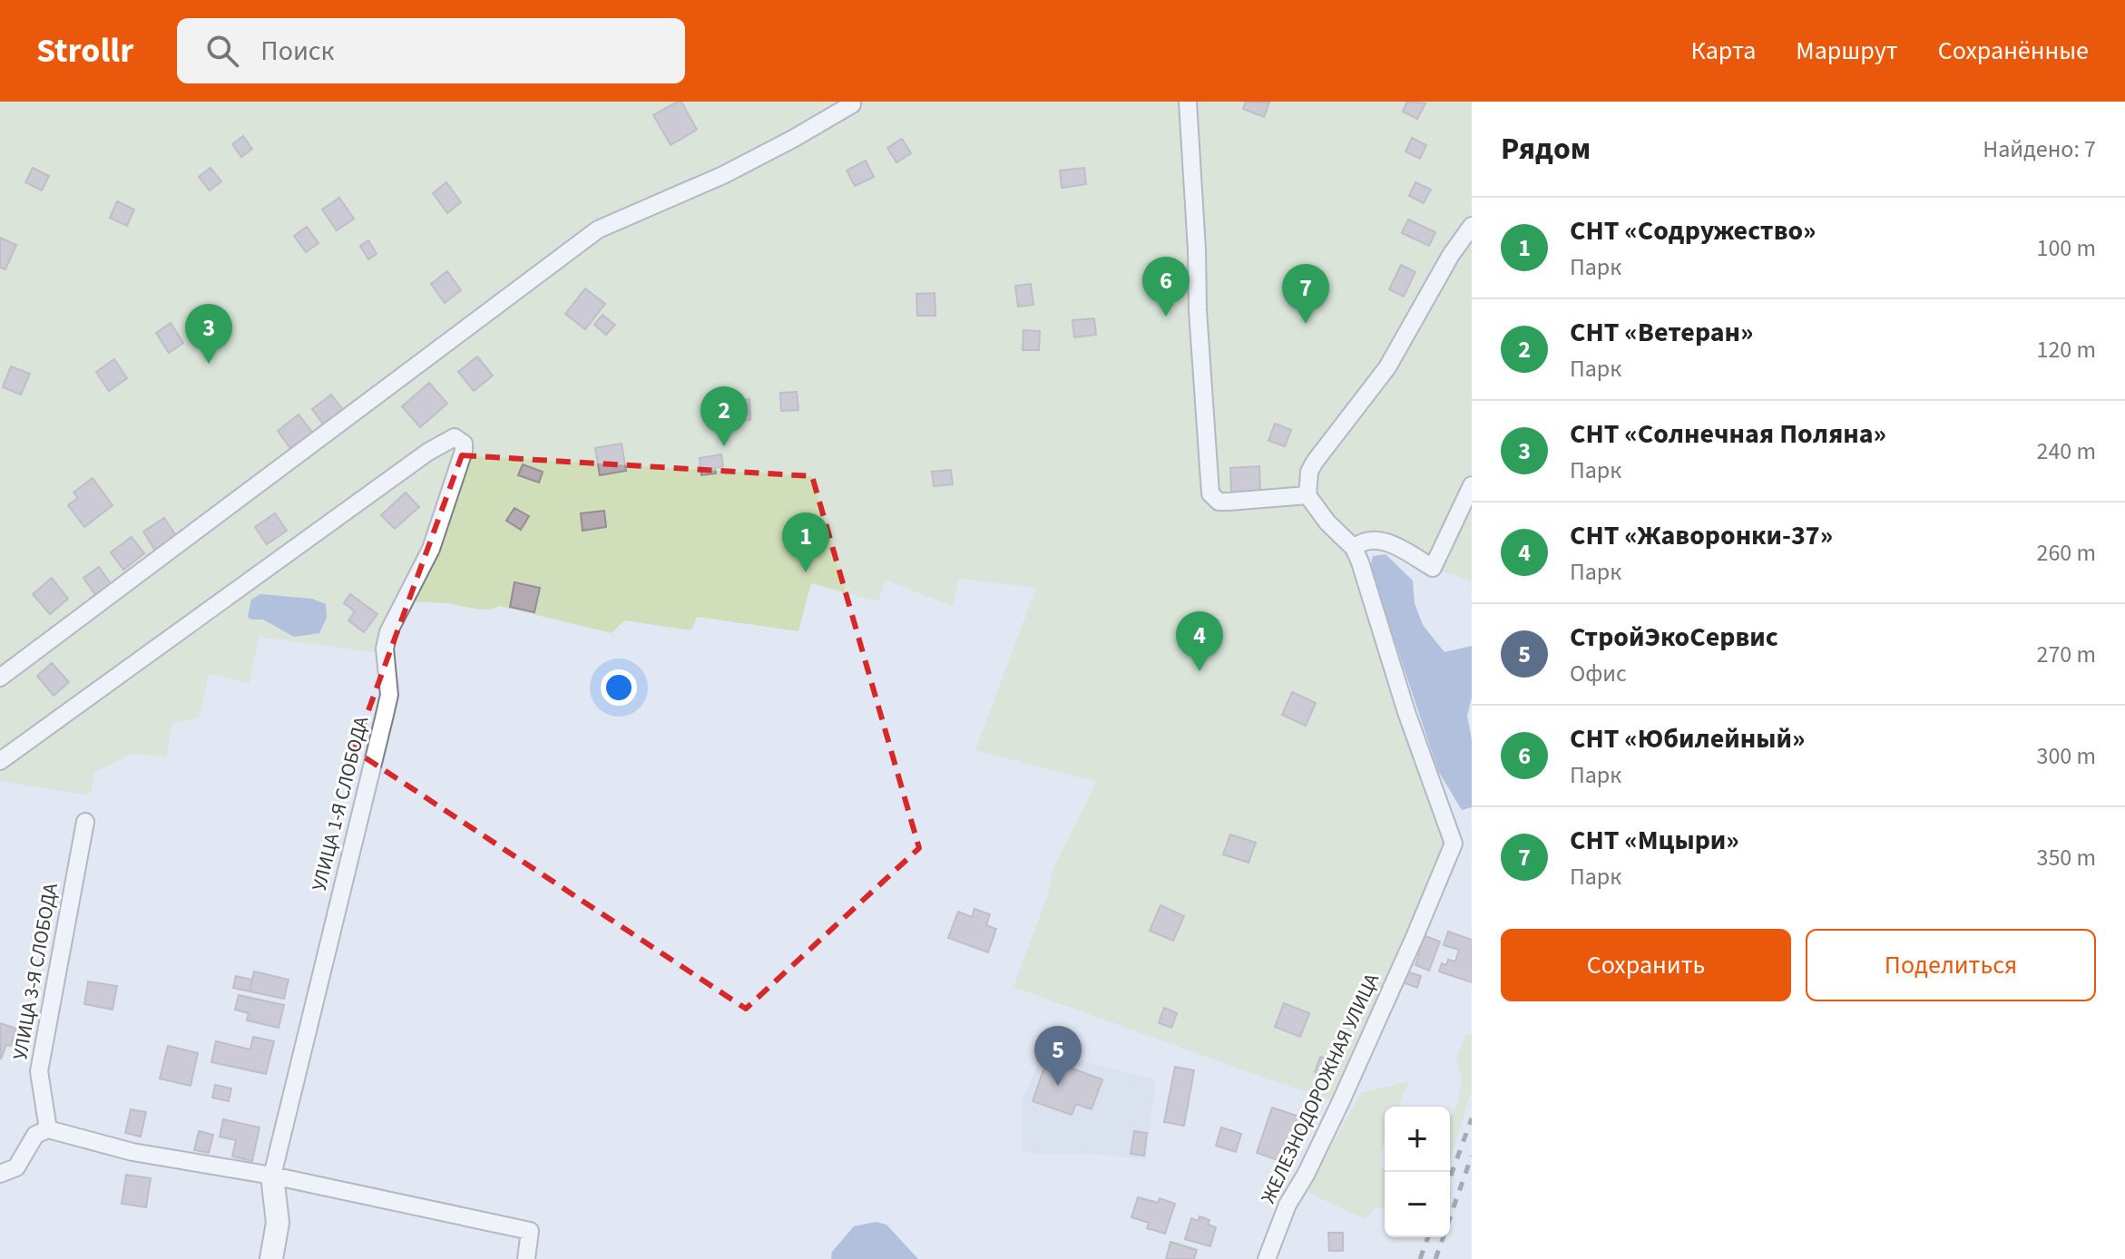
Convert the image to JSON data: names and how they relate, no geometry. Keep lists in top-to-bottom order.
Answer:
{
  "streets": {
    "street": ["УЛИЦА 1-Я СЛОБОДА", "УЛИЦА 3-Я СЛОБОДА", "ЖЕЛЕЗНОДОРОЖНАЯ УЛИЦА"]
  },
  "page": {
    "header": "Strollr",
    "search": "Поиск",
    "nav": ["Карта", "Маршрут", "Сохранённые"],
    "heading": ["Рядом", "Найдено: 7"],
    "list": [
      {
        "mark": "1",
        "name": "СНТ «Содружество»",
        "note": "Парк",
        "value": "100 m"
      },
      {
        "mark": "2",
        "name": "СНТ «Ветеран»",
        "note": "Парк",
        "value": "120 m"
      },
      {
        "mark": "3",
        "name": "СНТ «Солнечная Поляна»",
        "note": "Парк",
        "value": "240 m"
      },
      {
        "mark": "4",
        "name": "СНТ «Жаворонки-37»",
        "note": "Парк",
        "value": "260 m"
      },
      {
        "mark": "5",
        "name": "СтройЭкоСервис",
        "note": "Офис",
        "value": "270 m"
      },
      {
        "mark": "6",
        "name": "СНТ «Юбилейный»",
        "note": "Парк",
        "value": "300 m"
      },
      {
        "mark": "7",
        "name": "СНТ «Мцыри»",
        "note": "Парк",
        "value": "350 m"
      }
    ],
    "pins": [
      "6",
      "7",
      "3",
      "2",
      "1",
      "4",
      "5"
    ],
    "buttons": ["Сохранить", "Поделиться"],
    "map_buttons": ["+", "−"]
  }
}
